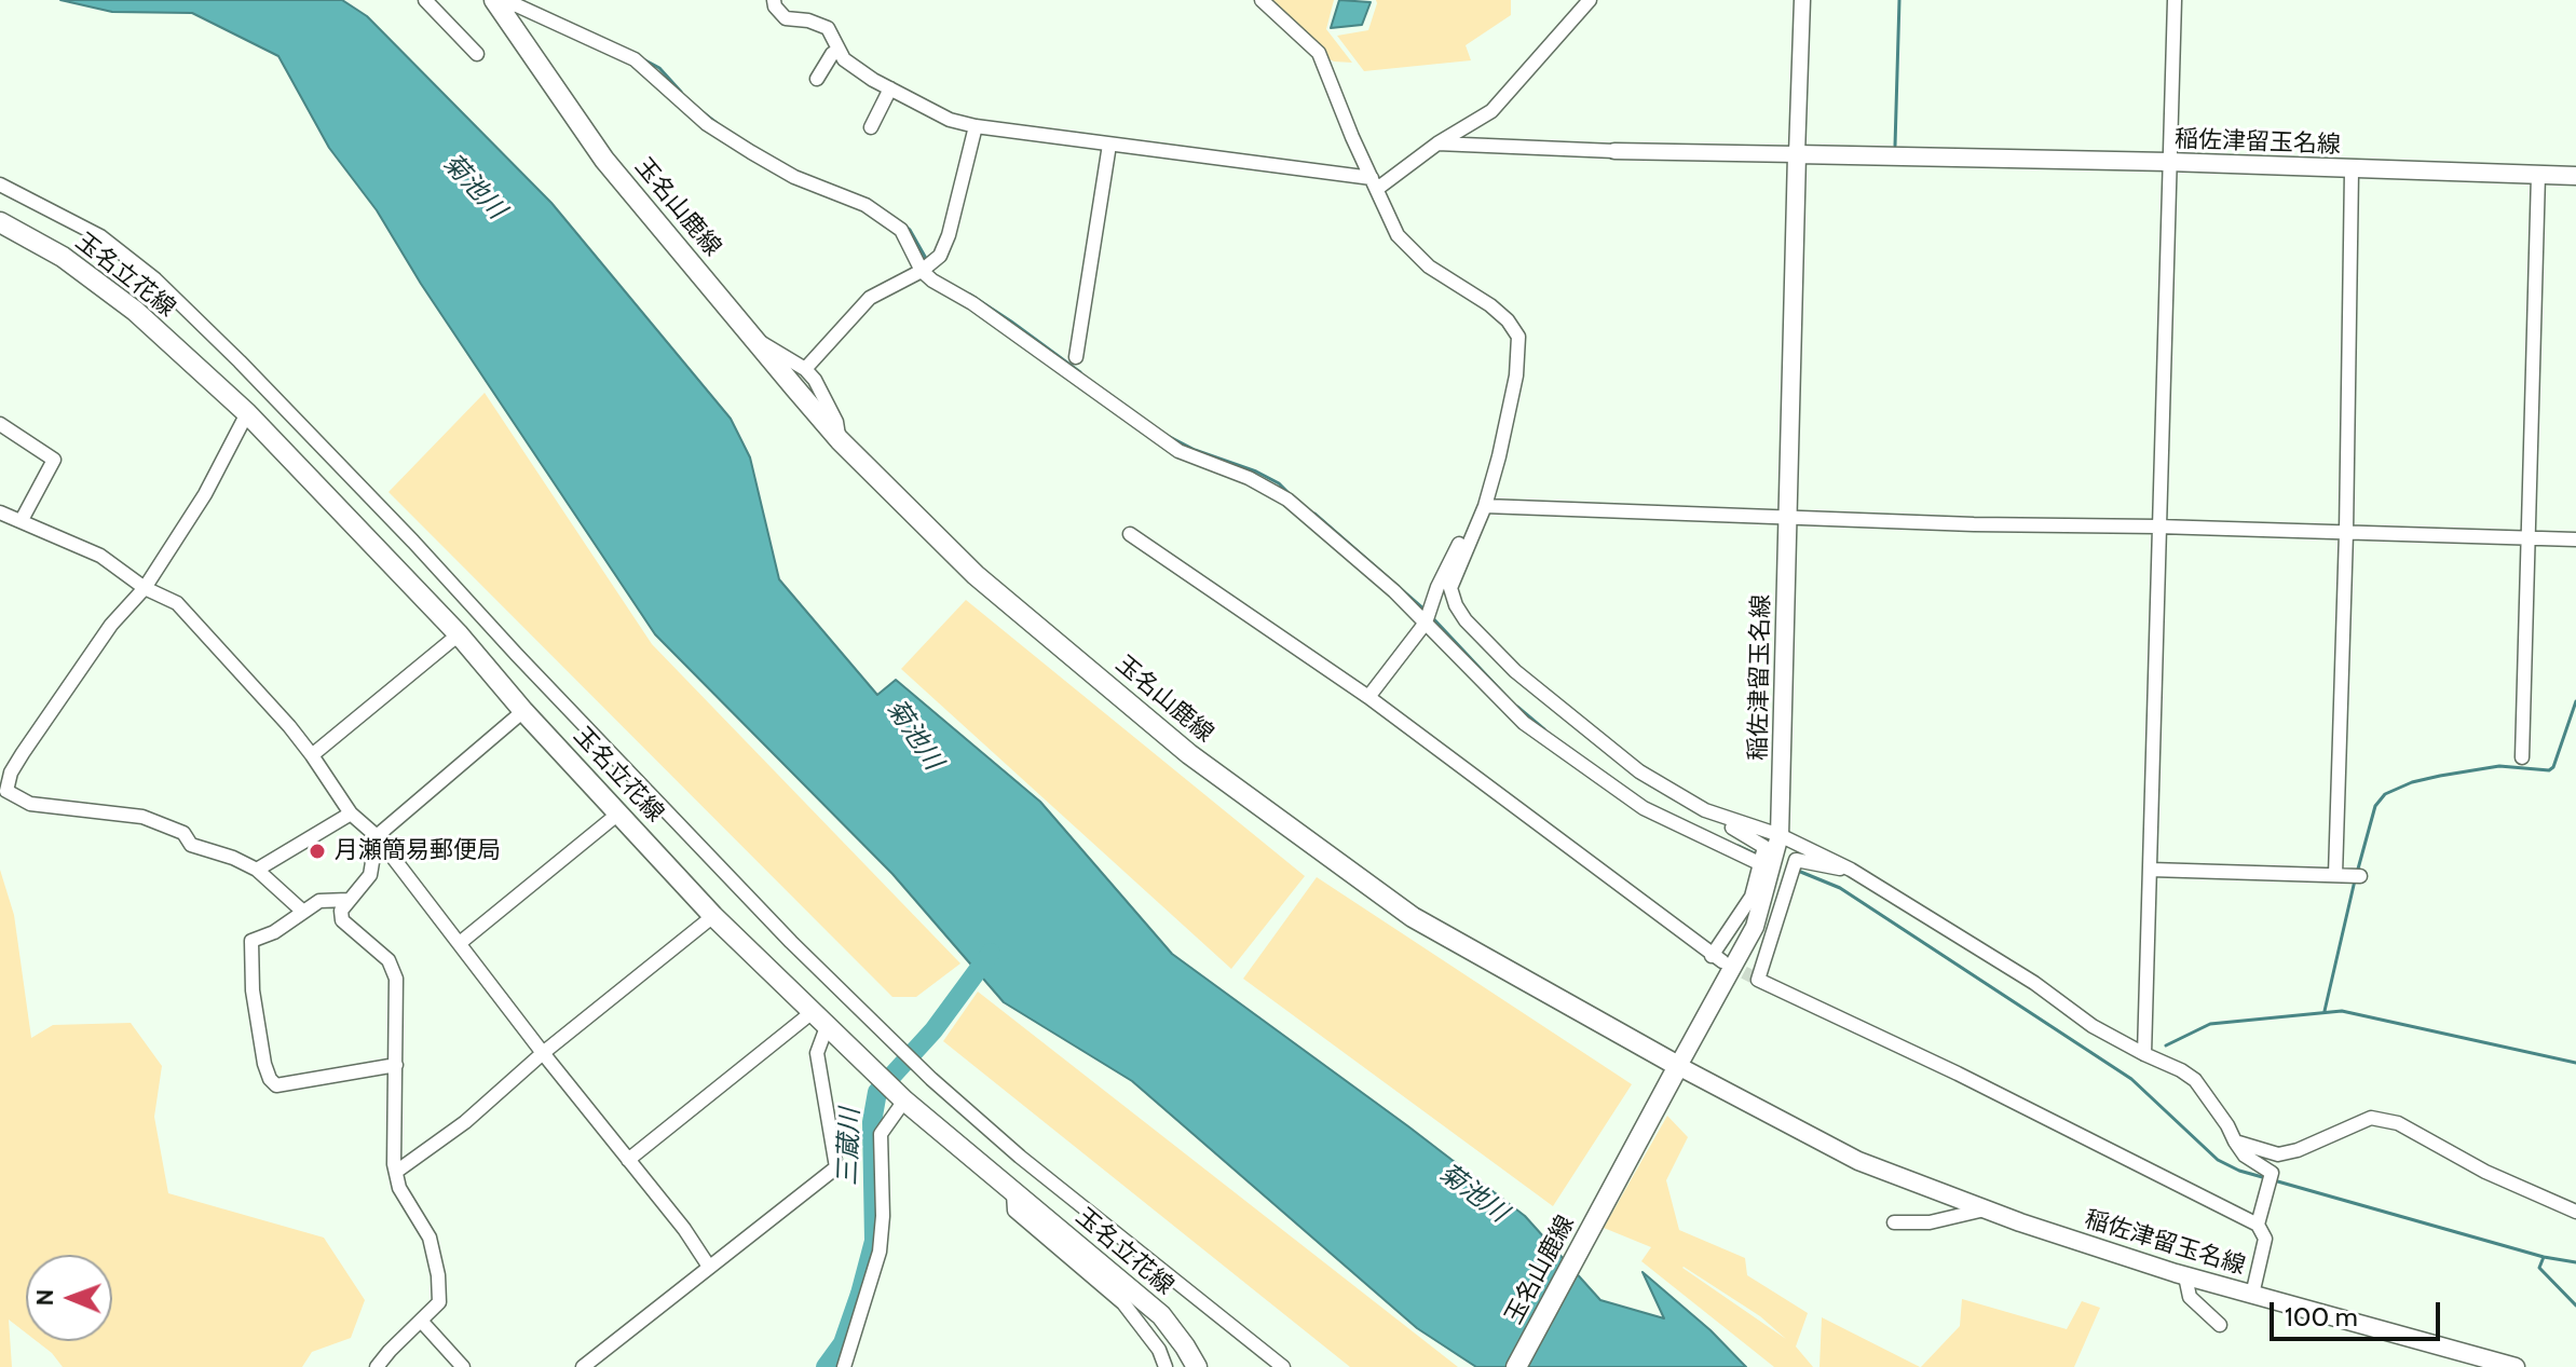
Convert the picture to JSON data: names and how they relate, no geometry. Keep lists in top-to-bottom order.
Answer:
{
  "streets": {
    "main road": ["稲佐津留玉名線", "玉名山鹿線", "玉名立花線"]
  },
  "crossings": [
    ["稲佐津留玉名線", "玉名山鹿線"]
  ],
  "water": ["菊池川", "三蔵川"],
  "places": ["月瀬簡易郵便局"],
  "scale_bar": "100 m",
  "north": "left"
}
